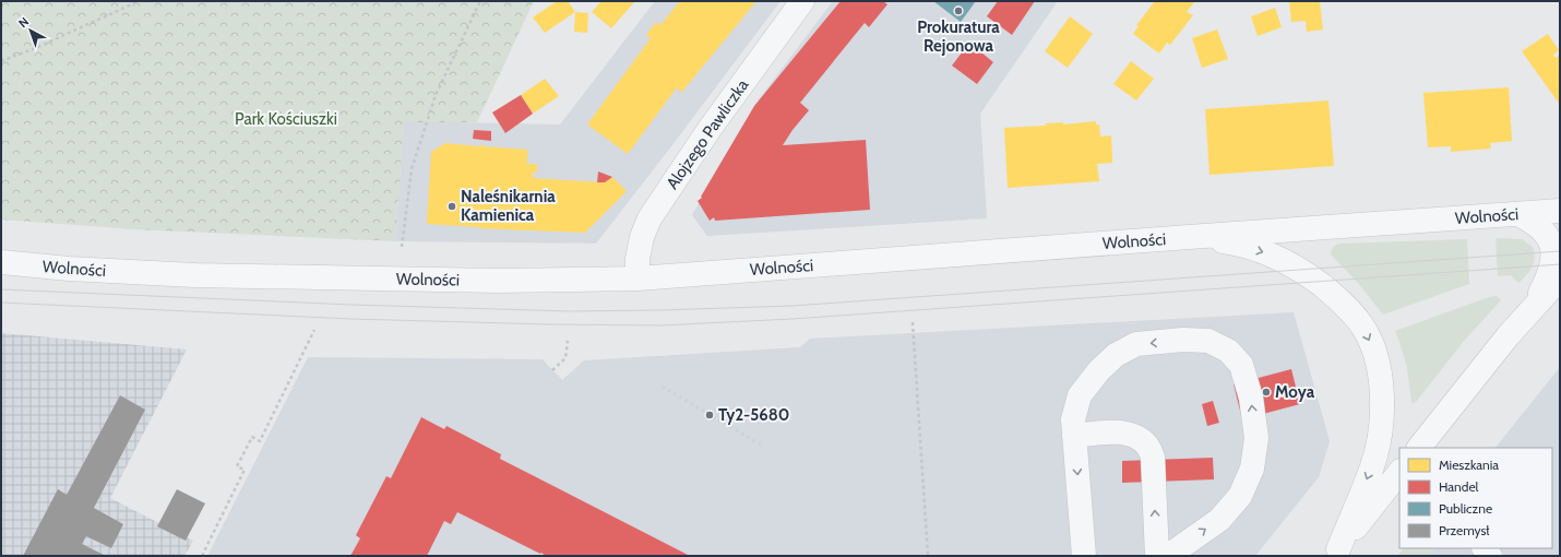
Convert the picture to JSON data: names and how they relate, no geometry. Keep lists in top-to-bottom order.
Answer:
{
  "streets": {
    "street": ["Alojzego Pawliczka", "Wolności"]
  },
  "crossings": [
    ["Alojzego Pawliczka", "Wolności"]
  ],
  "parks": ["Park Kościuszki"],
  "places": [
    "Prokuratura Rejonowa",
    "Naleśnikarnia Kamienica",
    "Moya",
    "Ty2-5680"
  ],
  "legend": [
    "Mieszkania",
    "Handel",
    "Publiczne",
    "Przemysł"
  ],
  "north": "top left"
}
